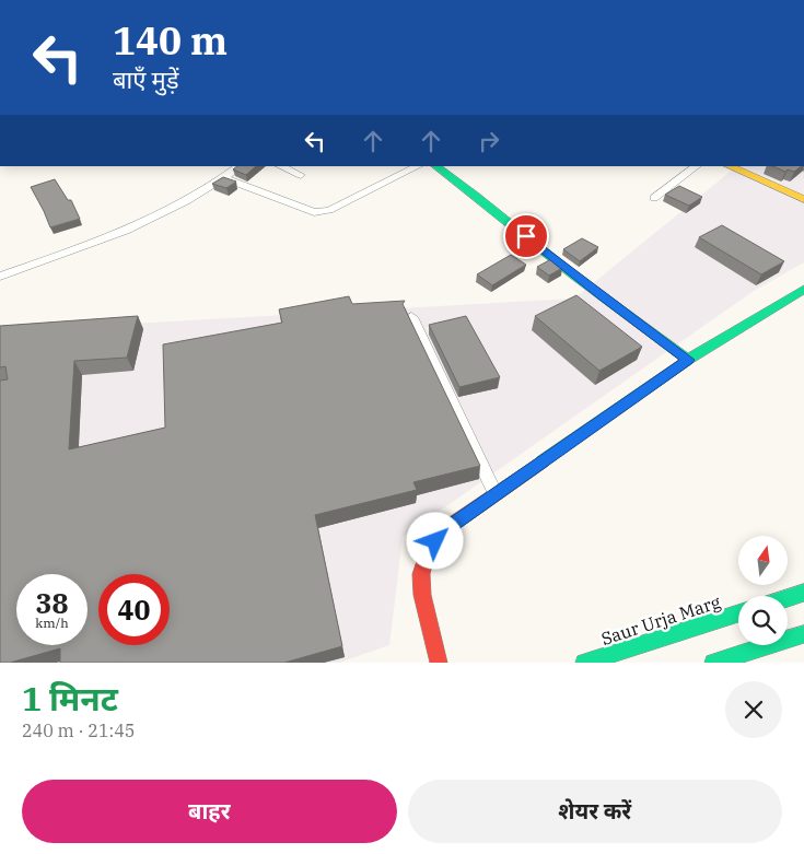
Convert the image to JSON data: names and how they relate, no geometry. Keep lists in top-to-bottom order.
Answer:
{
  "streets": {
    "street": ["Saur Urja Marg"]
  },
  "north": "top",
  "page": {
    "turn": ["140 m", "बाएँ मुड़ें"],
    "speed": "38 km/h",
    "limit": "40",
    "heading": ["1 मिनट", "240 m · 21:45"],
    "buttons": ["बाहर", "शेयर करें"]
  }
}
